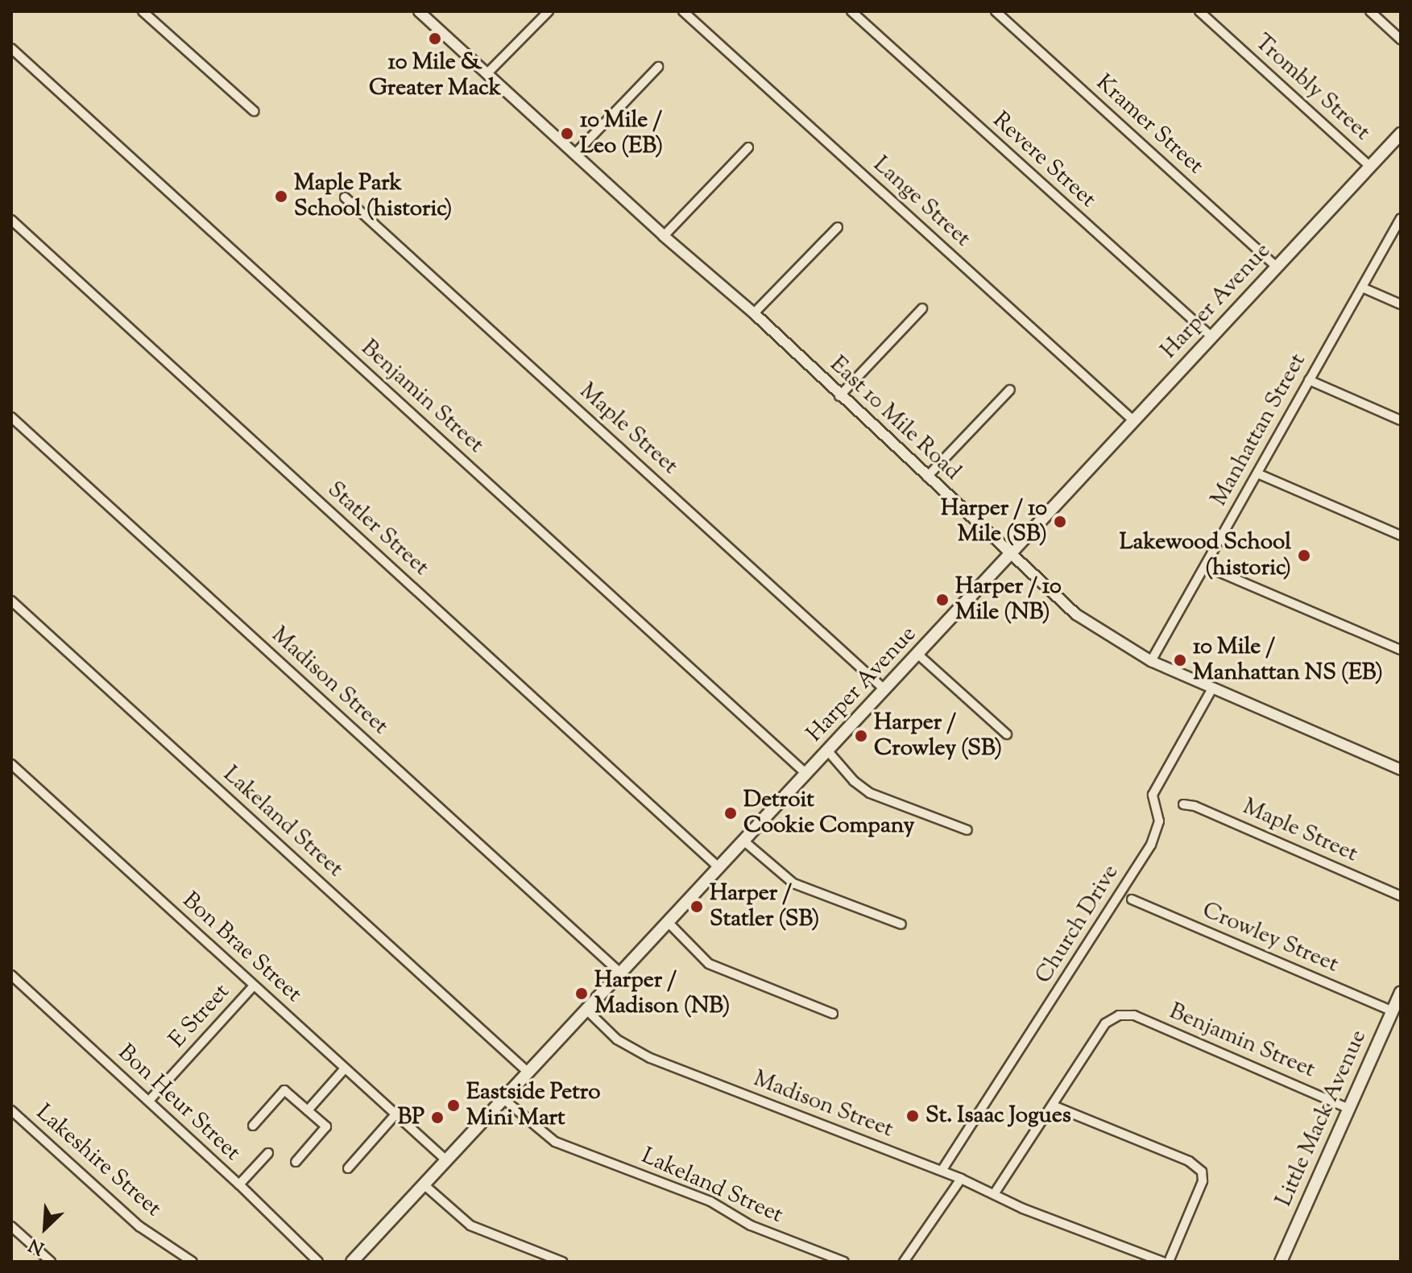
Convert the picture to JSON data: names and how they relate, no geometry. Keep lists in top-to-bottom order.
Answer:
{
  "streets": {
    "main road": ["Harper Avenue", "Little Mack Avenue"],
    "street": [
      "Trombly Street",
      "Kramer Street",
      "Revere Street",
      "Lange Street",
      "Benjamin Street",
      "East 10 Mile Road",
      "Maple Street",
      "Manhattan Street",
      "Statler Street",
      "Madison Street",
      "Lakeland Street",
      "Church Drive",
      "Crowley Street",
      "Bon Brae Street",
      "E Street",
      "Bon Heur Street",
      "Lakeshire Street"
    ]
  },
  "crossings": [
    ["Trombly Street", "Harper Avenue"],
    ["Kramer Street", "Harper Avenue"],
    ["Revere Street", "Harper Avenue"],
    ["Lange Street", "Harper Avenue"],
    ["Harper Avenue", "Benjamin Street"],
    ["Harper Avenue", "East 10 Mile Road"],
    ["Harper Avenue", "Maple Street"],
    ["Harper Avenue", "Statler Street"],
    ["Harper Avenue", "Madison Street"],
    ["Harper Avenue", "Lakeland Street"],
    ["Harper Avenue", "Bon Brae Street"],
    ["Benjamin Street", "Little Mack Avenue"],
    ["East 10 Mile Road", "Manhattan Street"],
    ["East 10 Mile Road", "Church Drive"],
    ["Madison Street", "Church Drive"],
    ["Crowley Street", "Little Mack Avenue"],
    ["Bon Brae Street", "E Street"],
    ["E Street", "Bon Heur Street"]
  ],
  "places": [
    "10 Mile & Greater Mack",
    "10 Mile / Leo (EB)",
    "Maple Park School (historic)",
    "Harper / 10 Mile (SB)",
    "Lakewood School (historic)",
    "Harper / 10 Mile (NB)",
    "10 Mile / Manhattan NS (EB)",
    "Harper / Crowley (SB)",
    "Detroit Cookie Company",
    "Harper / Statler (SB)",
    "Harper / Madison (NB)",
    "Eastside Petro Mini Mart",
    "St. Isaac Jogues",
    "BP"
  ],
  "north": "bottom left"
}
